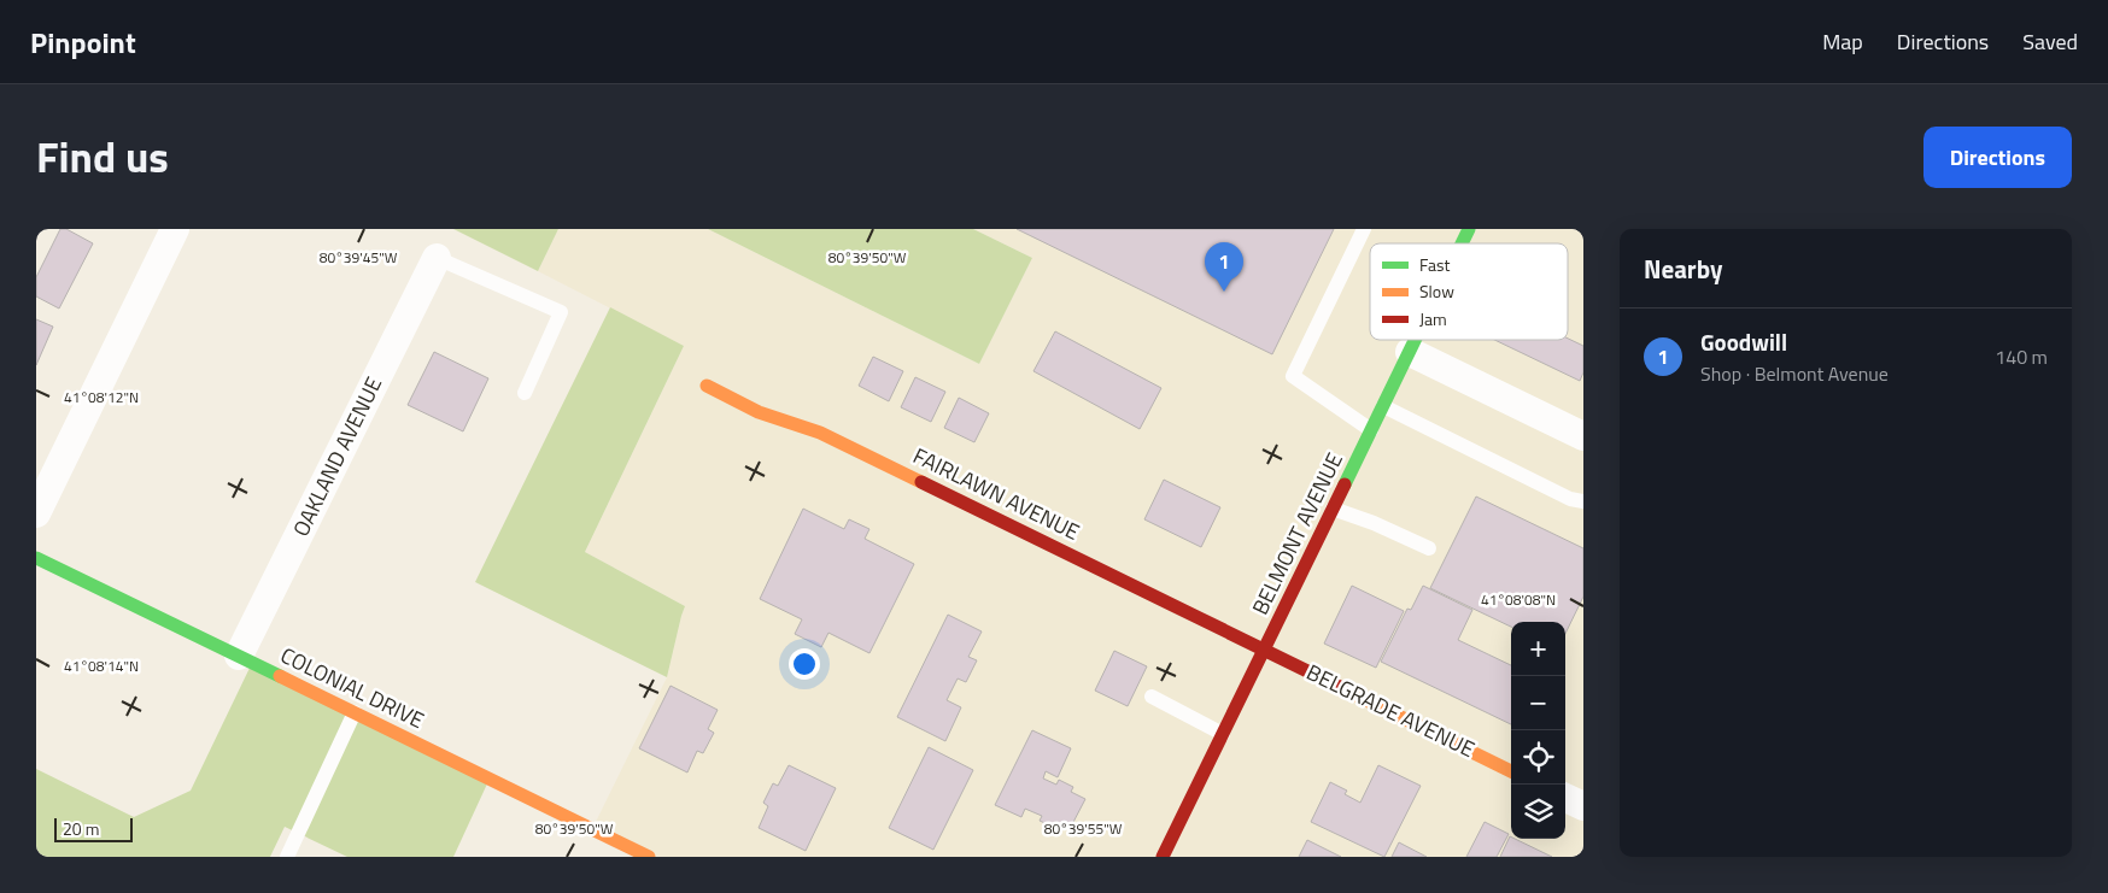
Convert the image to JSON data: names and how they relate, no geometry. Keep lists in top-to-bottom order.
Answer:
{
  "streets": {
    "street": [
      "OAKLAND AVENUE",
      "FAIRLAWN AVENUE",
      "BELMONT AVENUE",
      "COLONIAL DRIVE",
      "BELGRADE AVENUE"
    ]
  },
  "crossings": [
    ["OAKLAND AVENUE", "COLONIAL DRIVE"],
    ["FAIRLAWN AVENUE", "BELMONT AVENUE"],
    ["FAIRLAWN AVENUE", "BELGRADE AVENUE"],
    ["BELMONT AVENUE", "BELGRADE AVENUE"]
  ],
  "legend": ["Fast", "Slow", "Jam"],
  "scale_bar": "20 m",
  "page": {
    "header": "Pinpoint",
    "nav": ["Map", "Directions", "Saved"],
    "title": "Find us",
    "buttons": "Directions",
    "heading": "Nearby",
    "pins": "1",
    "list": [
      {
        "mark": "1",
        "name": "Goodwill",
        "note": "Shop · Belmont Avenue",
        "value": "140 m"
      }
    ],
    "map_buttons": ["+", "−"],
    "scale": "20 m"
  },
  "coordinates": [
    "80°39'45\"W",
    "80°39'50\"W",
    "41°08'12\"N",
    "41°08'08\"N",
    "41°08'14\"N",
    "80°39'55\"W"
  ]
}
